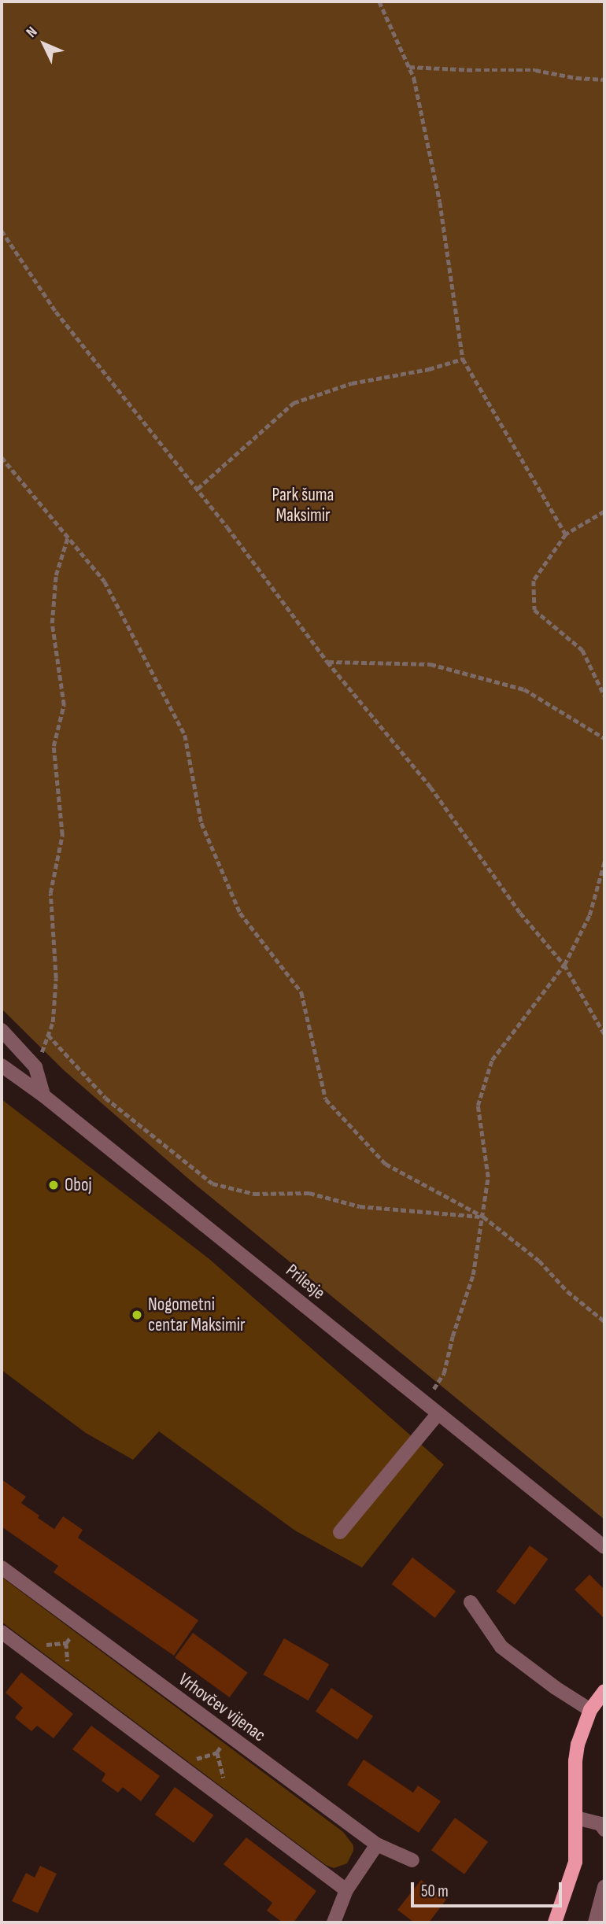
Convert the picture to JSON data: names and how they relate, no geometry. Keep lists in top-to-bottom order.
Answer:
{
  "streets": {
    "street": ["Prilesje", "Vrhovčev vijenac"]
  },
  "parks": ["Park šuma Maksimir"],
  "places": ["Oboj", "Nogometni centar Maksimir"],
  "scale_bar": "50 m",
  "north": "top left"
}
